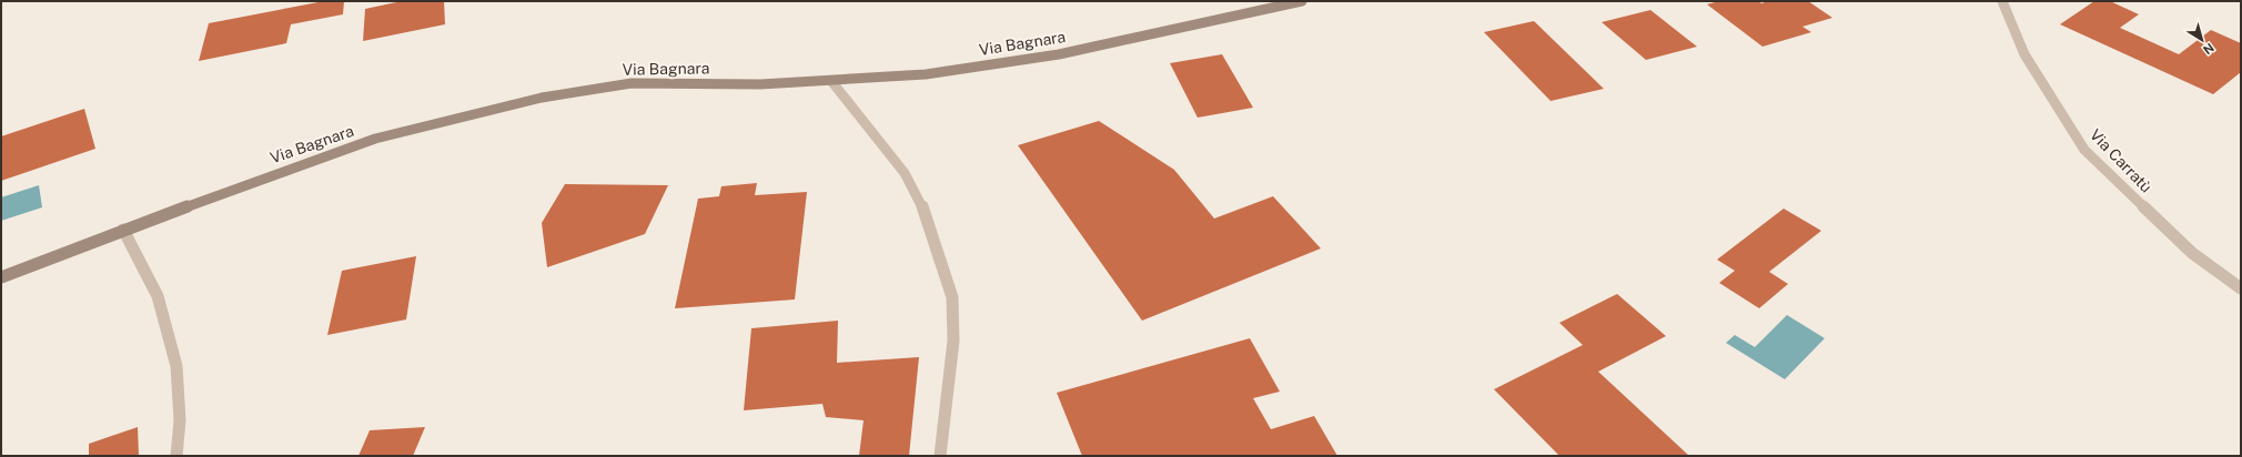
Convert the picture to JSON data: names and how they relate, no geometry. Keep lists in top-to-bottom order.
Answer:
{
  "streets": {
    "main road": ["Via Bagnara"],
    "street": ["Via Carratù"]
  },
  "north": "bottom right"
}
